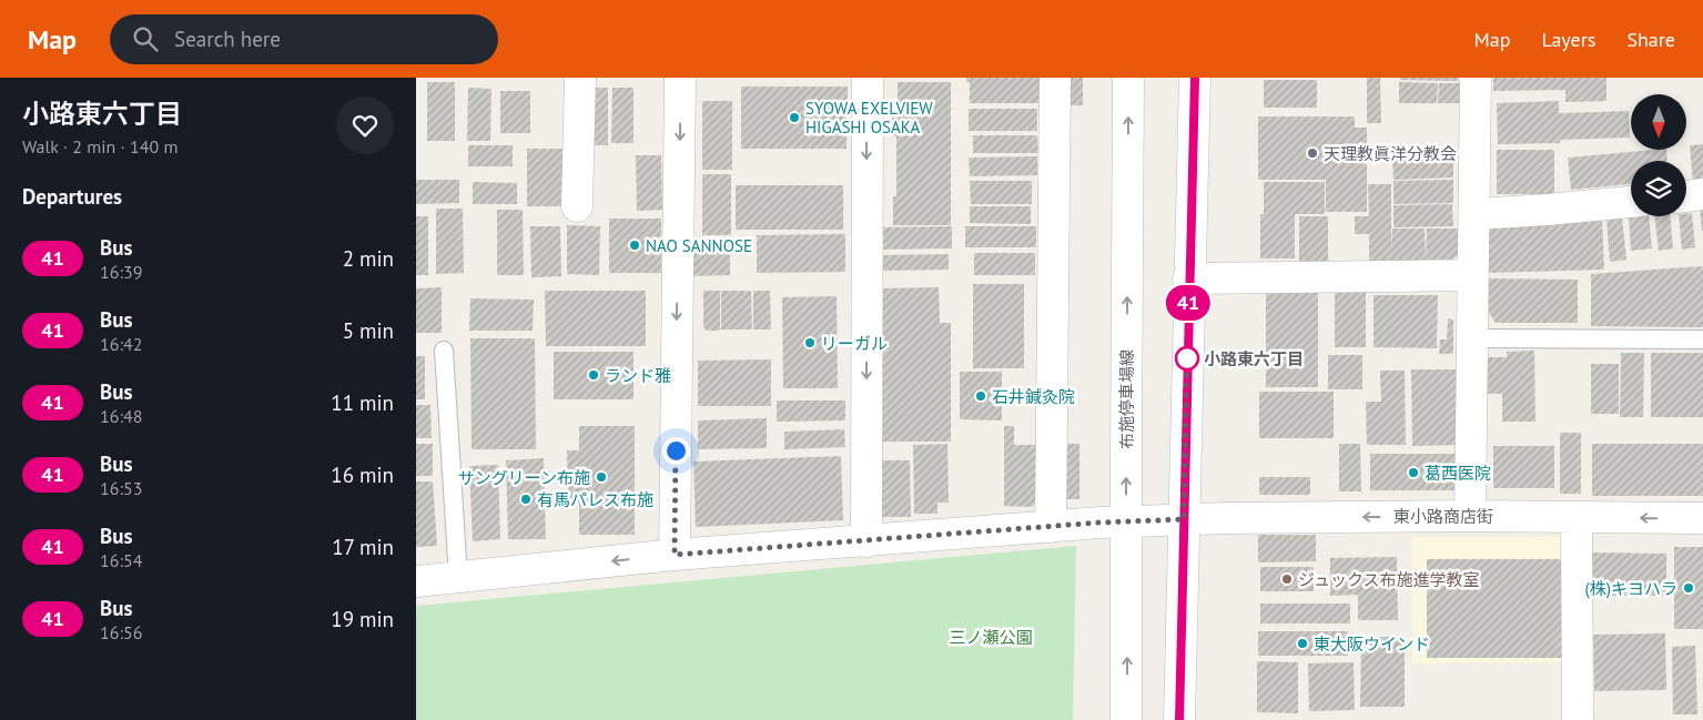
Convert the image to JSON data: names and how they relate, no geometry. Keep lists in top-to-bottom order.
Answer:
{
  "streets": {
    "street": ["布施停車場線", "東小路商店街"]
  },
  "crossings": [
    ["布施停車場線", "東小路商店街"]
  ],
  "parks": ["三ノ瀬公園"],
  "places": [
    "SYOWA EXELVIEW HIGASHI OSAKA",
    "天理教眞洋分教会",
    "NAO SANNOSE",
    "リーガル",
    "小路東六丁目",
    "ランド雅",
    "石井鍼灸院",
    "葛西医院",
    "サングリーン布施",
    "有馬パレス布施",
    "ジュックス布施進学教室",
    "(株)キヨハラ",
    "東大阪ウインド"
  ],
  "lines": ["bus line 41"],
  "north": "bottom",
  "page": {
    "header": "Map",
    "search": "Search here",
    "nav": ["Map", "Layers", "Share"],
    "heading": [
      ["小路東六丁目", "Walk · 2 min · 140 m"],
      "Departures"
    ],
    "on_map": "41",
    "list": [
      {
        "mark": "41",
        "name": "Bus",
        "note": "16:39",
        "value": "2 min"
      },
      {
        "mark": "41",
        "name": "Bus",
        "note": "16:42",
        "value": "5 min"
      },
      {
        "mark": "41",
        "name": "Bus",
        "note": "16:48",
        "value": "11 min"
      },
      {
        "mark": "41",
        "name": "Bus",
        "note": "16:53",
        "value": "16 min"
      },
      {
        "mark": "41",
        "name": "Bus",
        "note": "16:54",
        "value": "17 min"
      },
      {
        "mark": "41",
        "name": "Bus",
        "note": "16:56",
        "value": "19 min"
      }
    ]
  }
}
